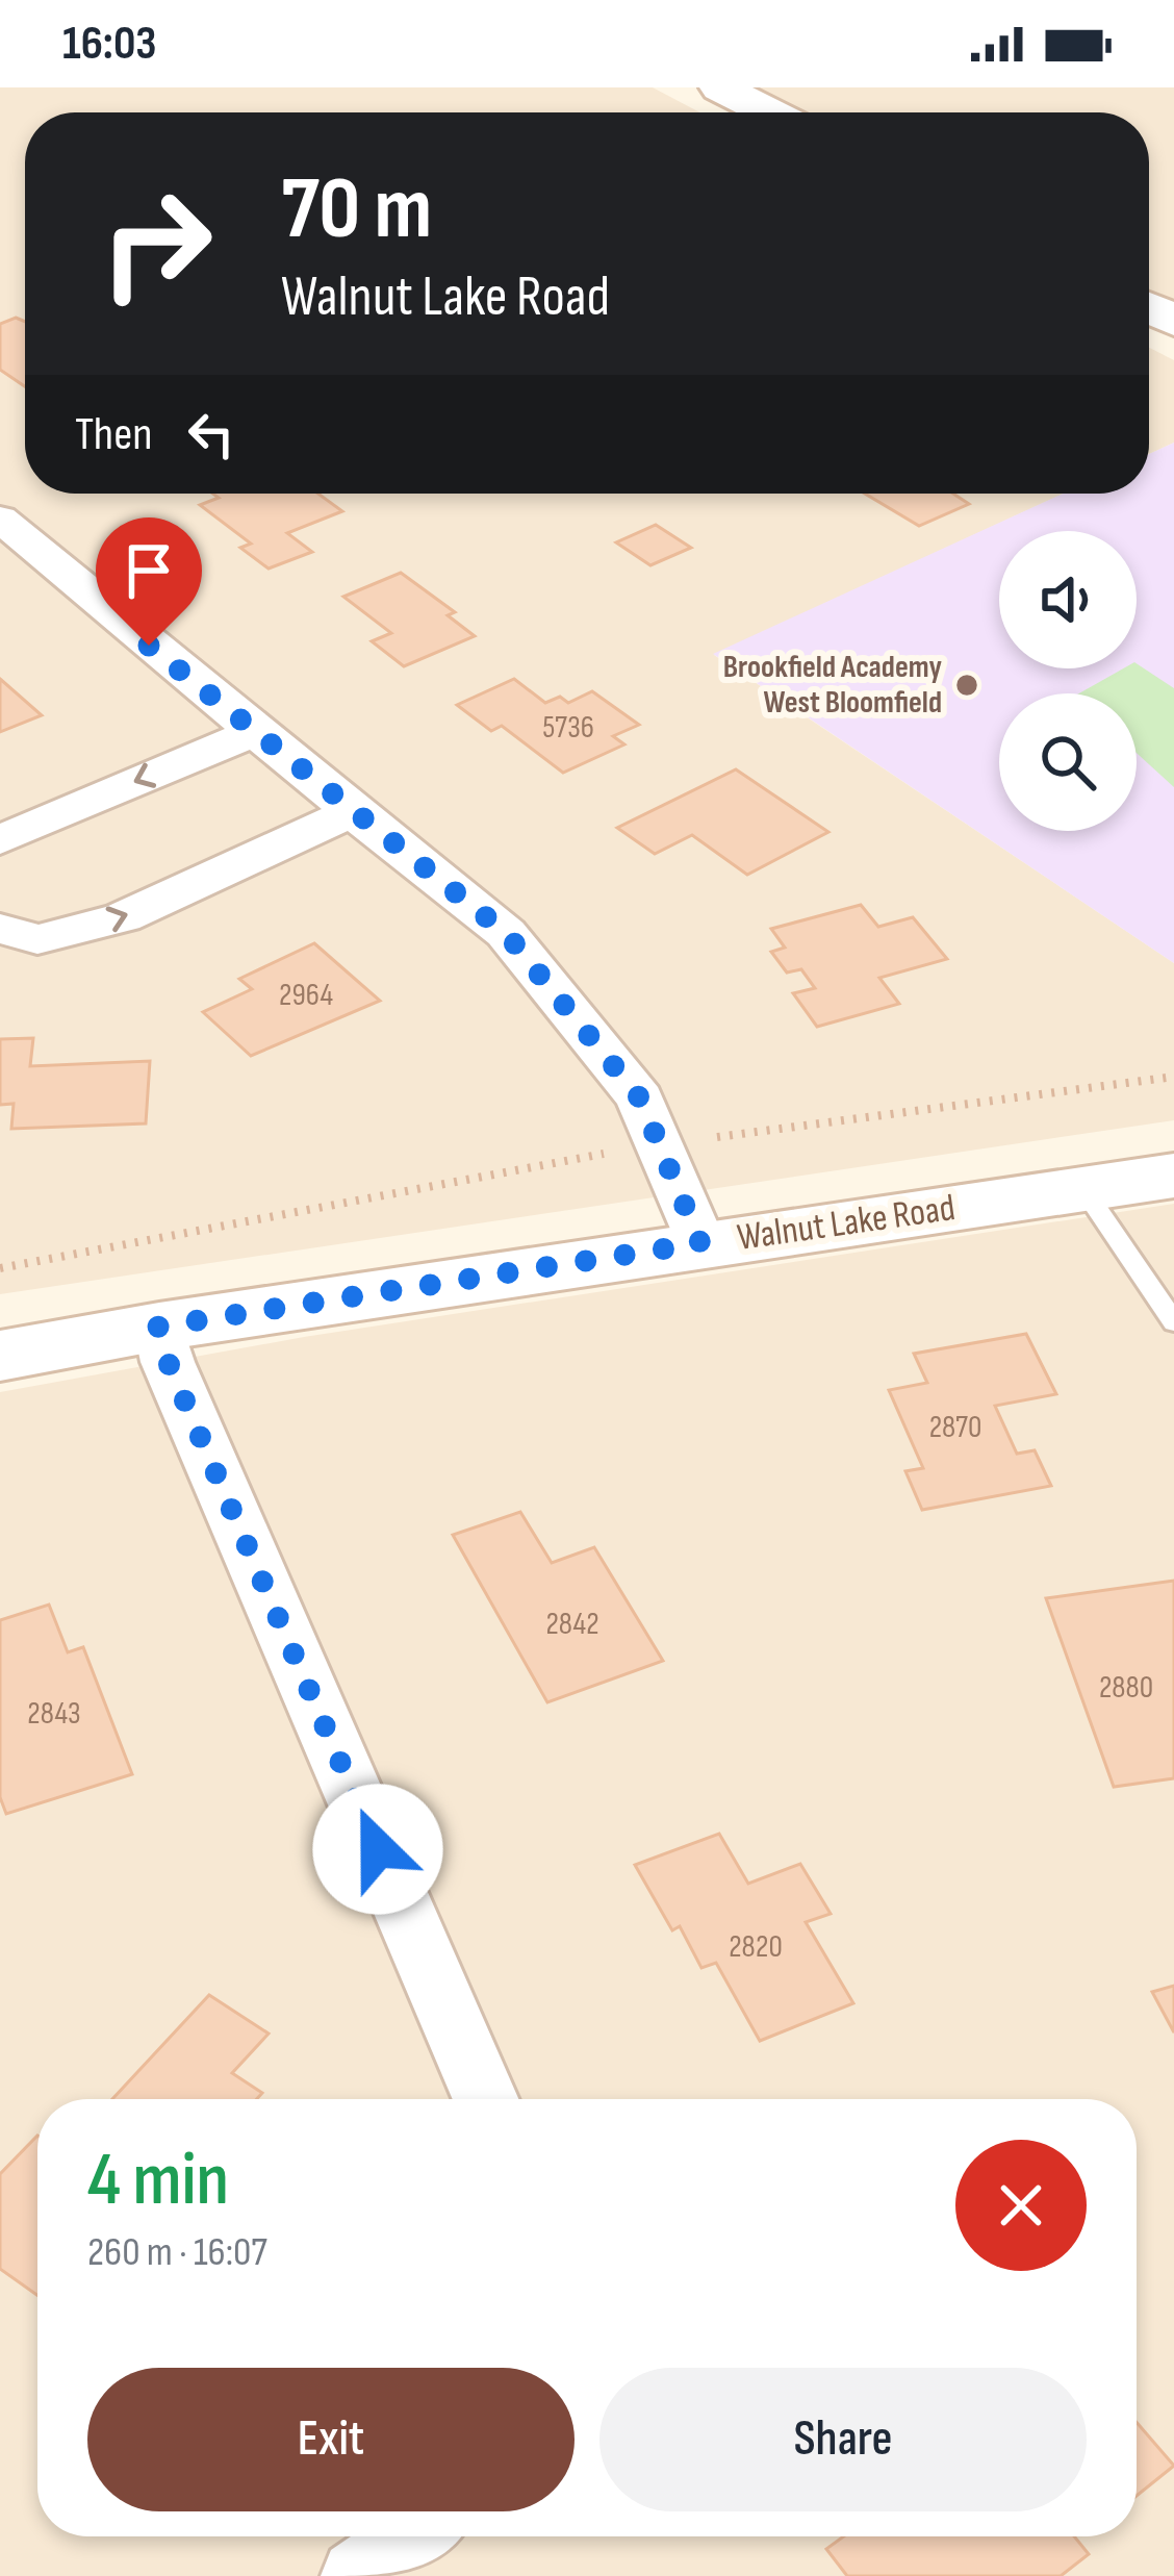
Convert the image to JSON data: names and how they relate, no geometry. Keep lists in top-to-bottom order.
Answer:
{
  "streets": {
    "street": ["Walnut Lake Road"]
  },
  "places": ["Brookfield Academy West Bloomfield"],
  "house_numbers": [
    "5736",
    "2964",
    "2870",
    "2842",
    "2880",
    "2843",
    "2820"
  ],
  "page": {
    "status": "16:03",
    "turn": ["70 m", "Walnut Lake Road"],
    "then": "Then",
    "heading": ["4 min", "260 m · 16:07"],
    "buttons": ["Exit", "Share"]
  }
}
